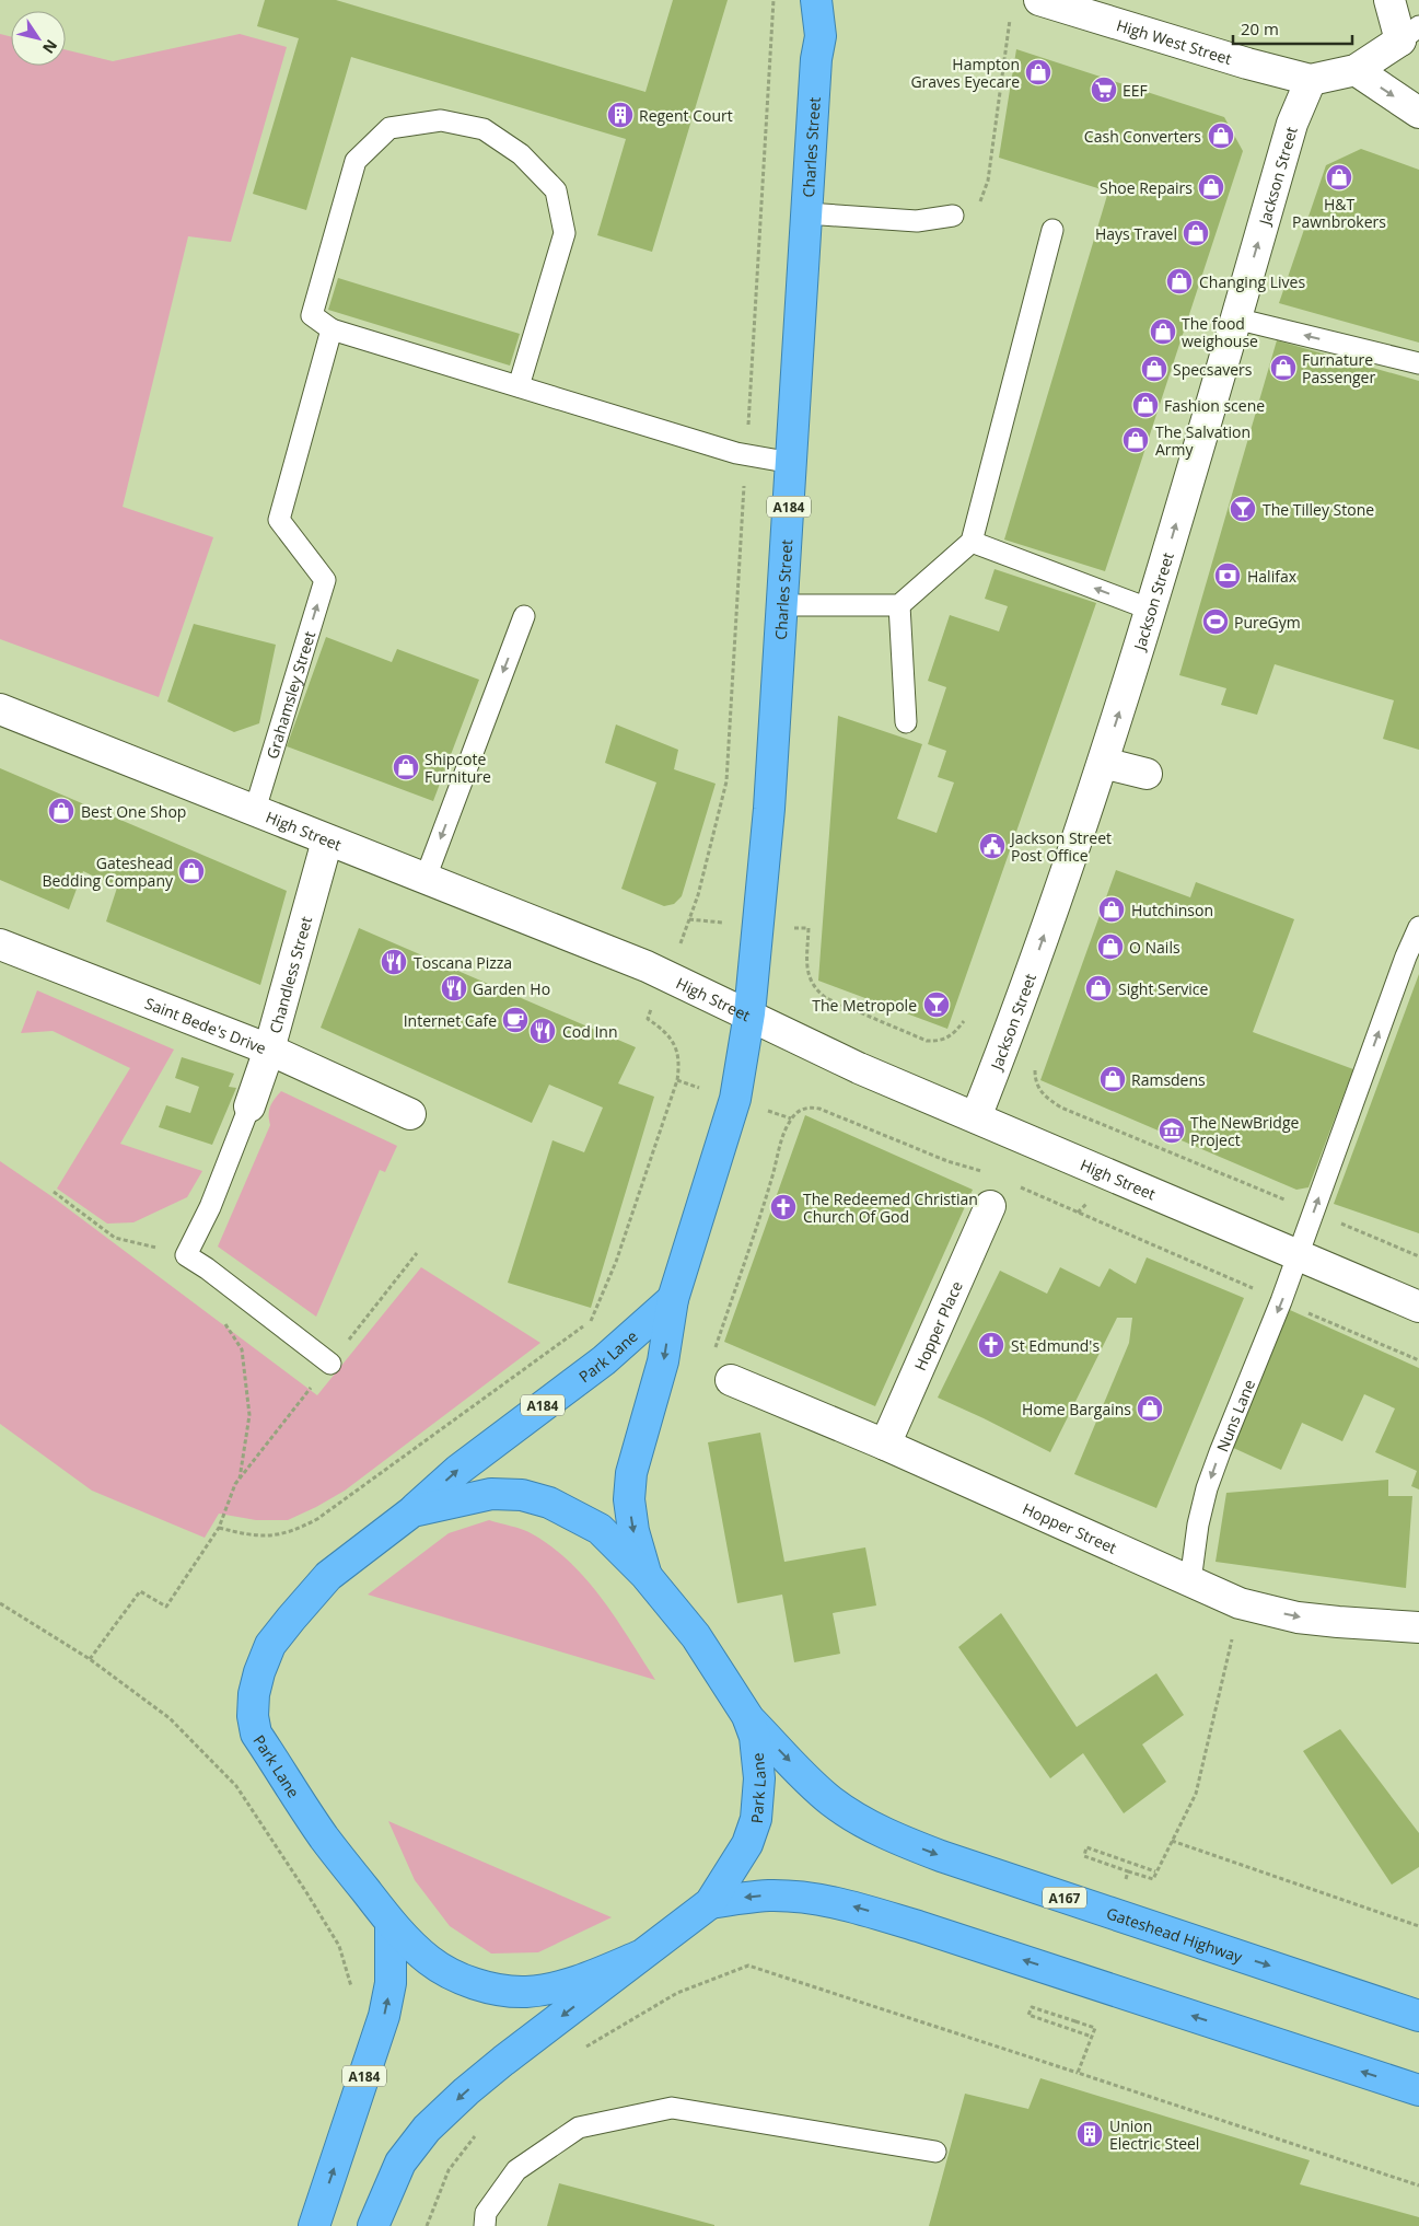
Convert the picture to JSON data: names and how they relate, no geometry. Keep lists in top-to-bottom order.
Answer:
{
  "streets": {
    "highway": [
      "Charles Street",
      "A184",
      "Park Lane",
      "A167",
      "Gateshead Highway"
    ],
    "street": [
      "High West Street",
      "Jackson Street",
      "High Street",
      "Chandless Street",
      "Saint Bede's Drive",
      "Hopper Place",
      "Hopper Street"
    ],
    "lane": ["Grahamsley Street", "Nuns Lane"]
  },
  "crossings": [
    ["High West Street", "Jackson Street"],
    ["Charles Street", "High Street"],
    ["Charles Street", "Park Lane"],
    ["Jackson Street", "High Street"],
    ["A184", "Park Lane"],
    ["Grahamsley Street", "High Street"],
    ["High Street", "Chandless Street"],
    ["High Street", "Park Lane"],
    ["High Street", "Nuns Lane"],
    ["Chandless Street", "Saint Bede's Drive"],
    ["Hopper Place", "Hopper Street"],
    ["Park Lane", "Gateshead Highway"],
    ["Nuns Lane", "Hopper Street"]
  ],
  "one_way": ["Jackson Street", "Grahamsley Street"],
  "places": {
    "shop": [
      "Hampton Graves Eyecare",
      "Cash Converters",
      "H&T Pawnbrokers",
      "Shoe Repairs",
      "Hays Travel",
      "Changing Lives",
      "The food weighouse",
      "Furnature Passenger",
      "Specsavers",
      "Fashion scene",
      "The Salvation Army",
      "Shipcote Furniture",
      "Best One Shop",
      "Gateshead Bedding Company",
      "Hutchinson",
      "O Nails",
      "Sight Service",
      "Ramsdens",
      "Home Bargains"
    ],
    "supermarket": ["EEF"],
    "building": ["Regent Court", "Union Electric Steel"],
    "bar": ["The Tilley Stone", "The Metropole"],
    "bank": ["Halifax"],
    "sports": ["PureGym"],
    "public building": ["Jackson Street Post Office"],
    "restaurant": ["Toscana Pizza", "Garden Ho", "Cod Inn"],
    "cafe": ["Internet Cafe"],
    "museum": ["The NewBridge Project"],
    "church": ["The Redeemed Christian Church Of God", "St Edmund's"]
  },
  "scale_bar": "20 m",
  "north": "bottom right"
}
